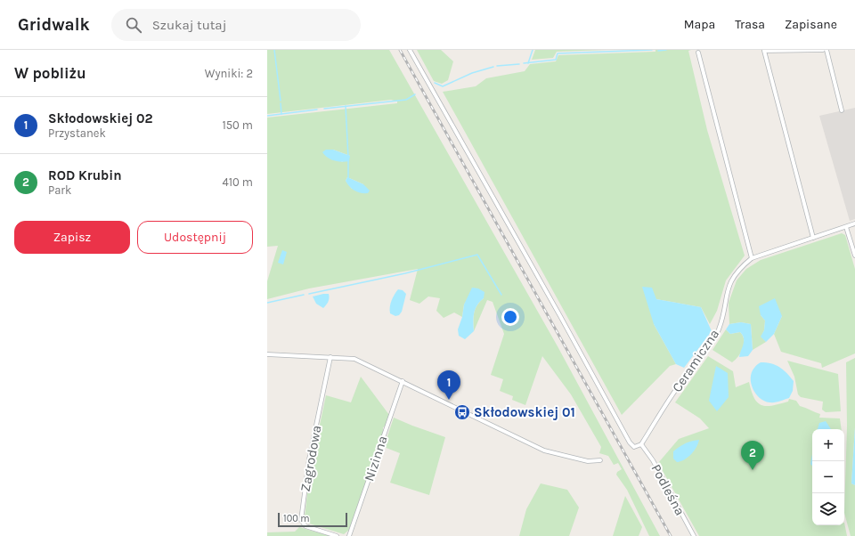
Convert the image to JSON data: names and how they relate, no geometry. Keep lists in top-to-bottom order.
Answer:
{
  "streets": {
    "street": [
      "Ceramiczna",
      "Zagrodowa",
      "Nizinna",
      "Podleśna"
    ]
  },
  "crossings": [
    ["Ceramiczna", "Podleśna"]
  ],
  "places": {
    "bus stop": ["Skłodowskiej 01"]
  },
  "scale_bar": "100 m",
  "page": {
    "header": "Gridwalk",
    "search": "Szukaj tutaj",
    "nav": ["Mapa", "Trasa", "Zapisane"],
    "heading": ["W pobliżu", "Wyniki: 2"],
    "list": [
      {
        "mark": "1",
        "name": "Skłodowskiej 02",
        "note": "Przystanek",
        "value": "150 m"
      },
      {
        "mark": "2",
        "name": "ROD Krubin",
        "note": "Park",
        "value": "410 m"
      }
    ],
    "buttons": ["Zapisz", "Udostępnij"],
    "pins": ["1", "2"],
    "map_buttons": ["+", "−"],
    "scale": "100 m"
  }
}
